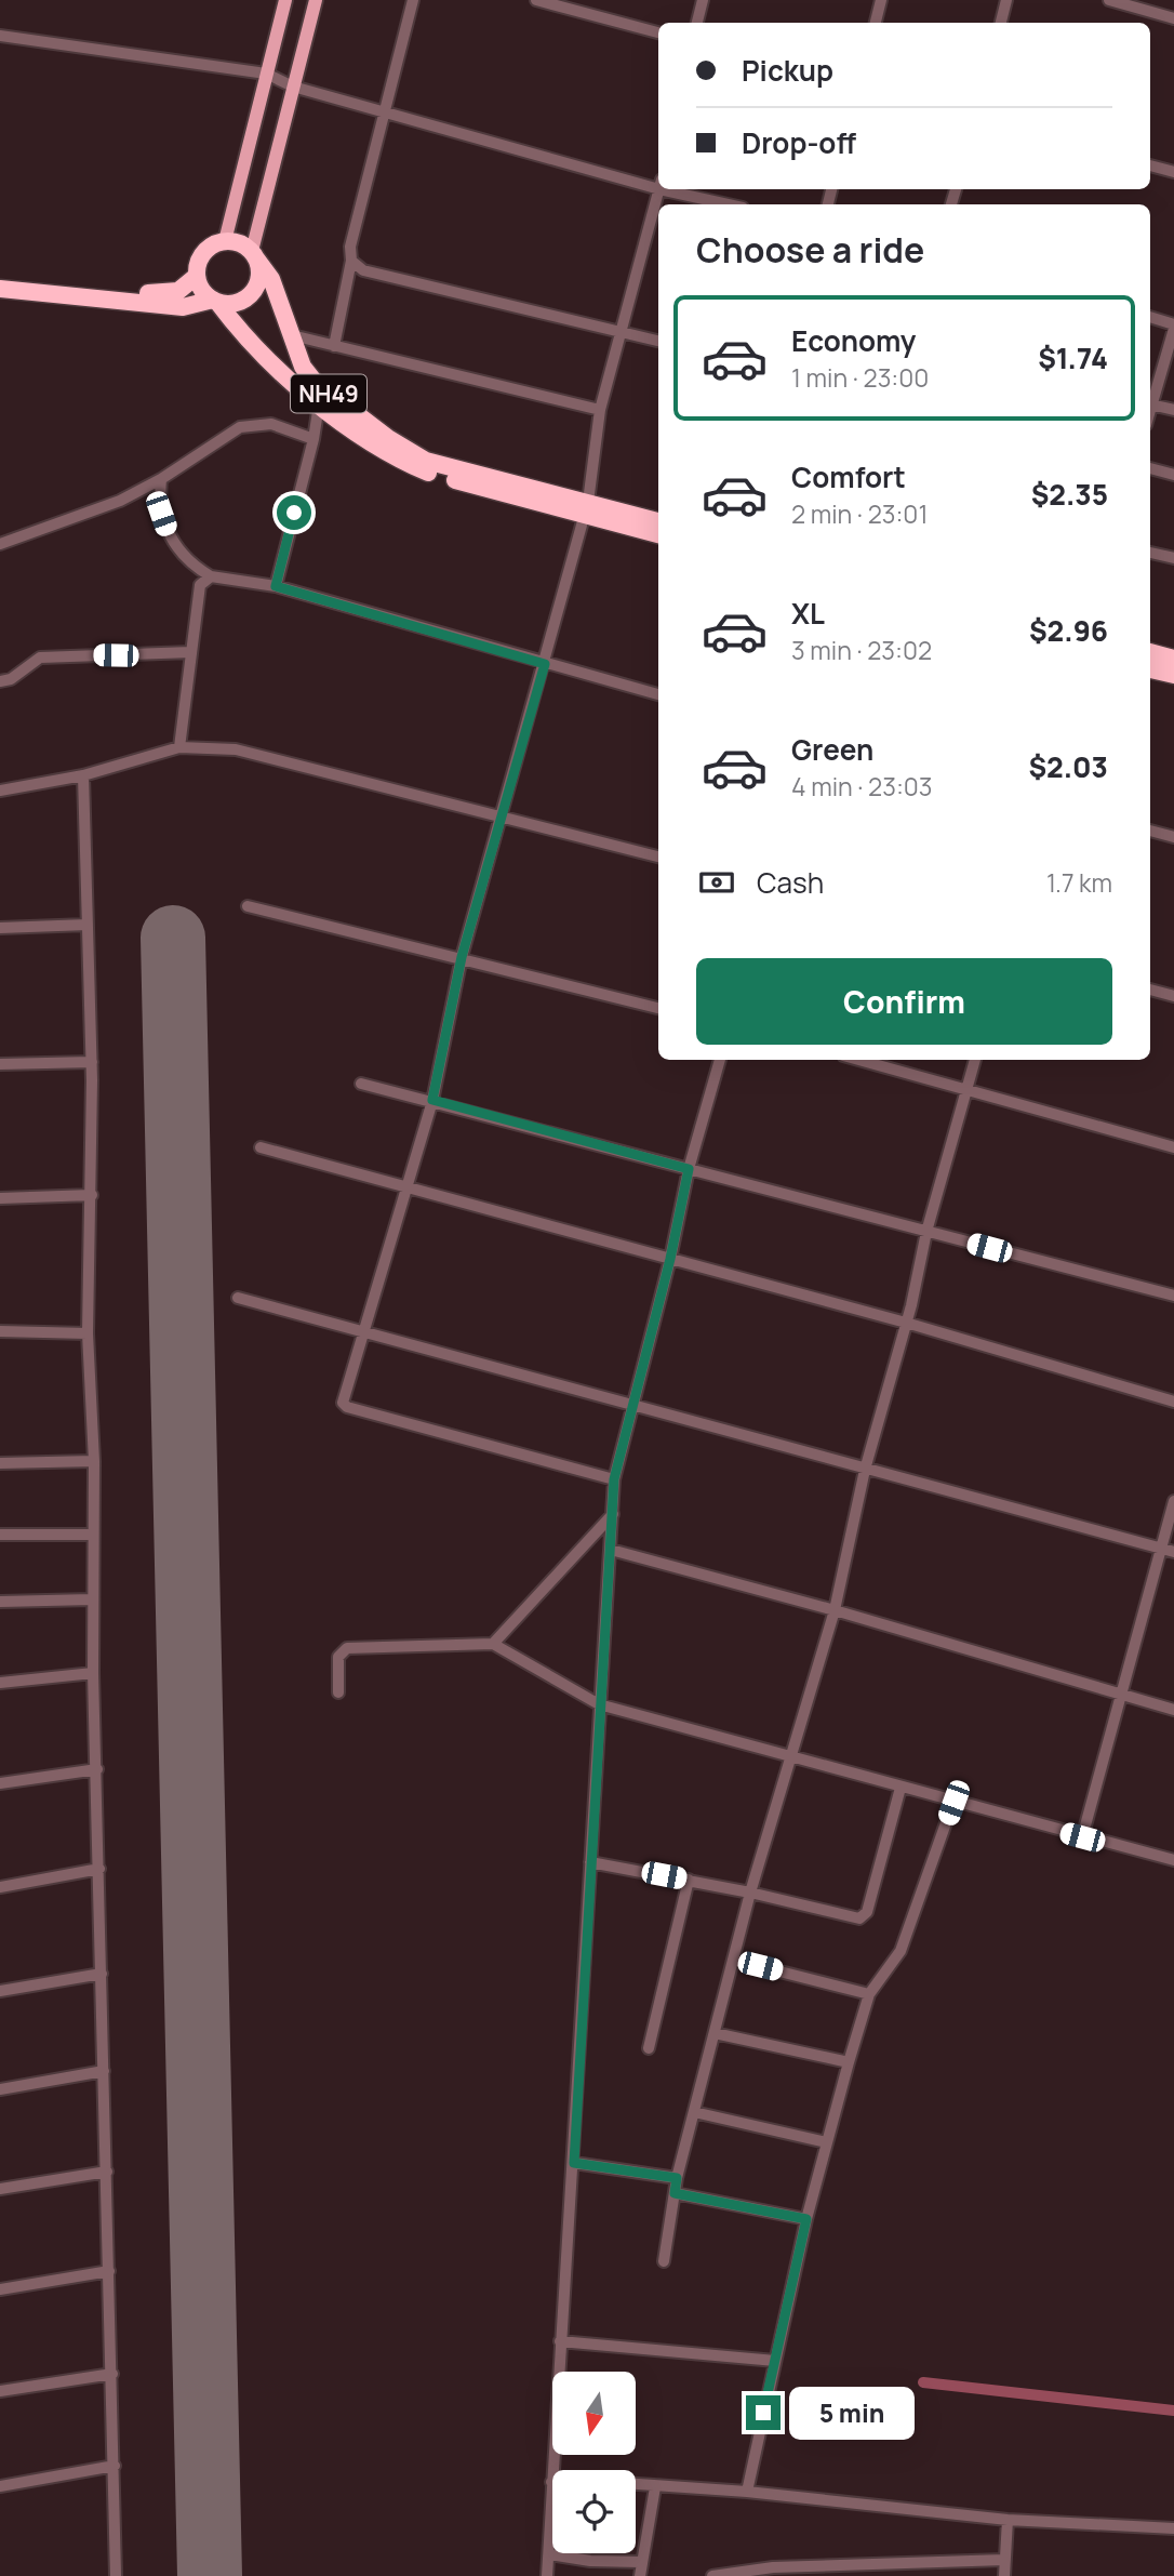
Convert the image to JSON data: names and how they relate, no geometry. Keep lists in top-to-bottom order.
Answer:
{
  "streets": {
    "highway": ["NH49"]
  },
  "north": "bottom",
  "page": {
    "banner": ["Pickup", "Drop-off"],
    "heading": "Choose a ride",
    "list": [
      {
        "name": "Economy",
        "note": "1 min · 23:00",
        "value": "$1.74"
      },
      {
        "name": "Comfort",
        "note": "2 min · 23:01",
        "value": "$2.35"
      },
      {
        "name": "XL",
        "note": "3 min · 23:02",
        "value": "$2.96"
      },
      {
        "name": "Green",
        "note": "4 min · 23:03",
        "value": "$2.03"
      }
    ],
    "pay": ["Cash", "1.7 km"],
    "buttons": "Confirm",
    "bubble": "5 min"
  }
}
